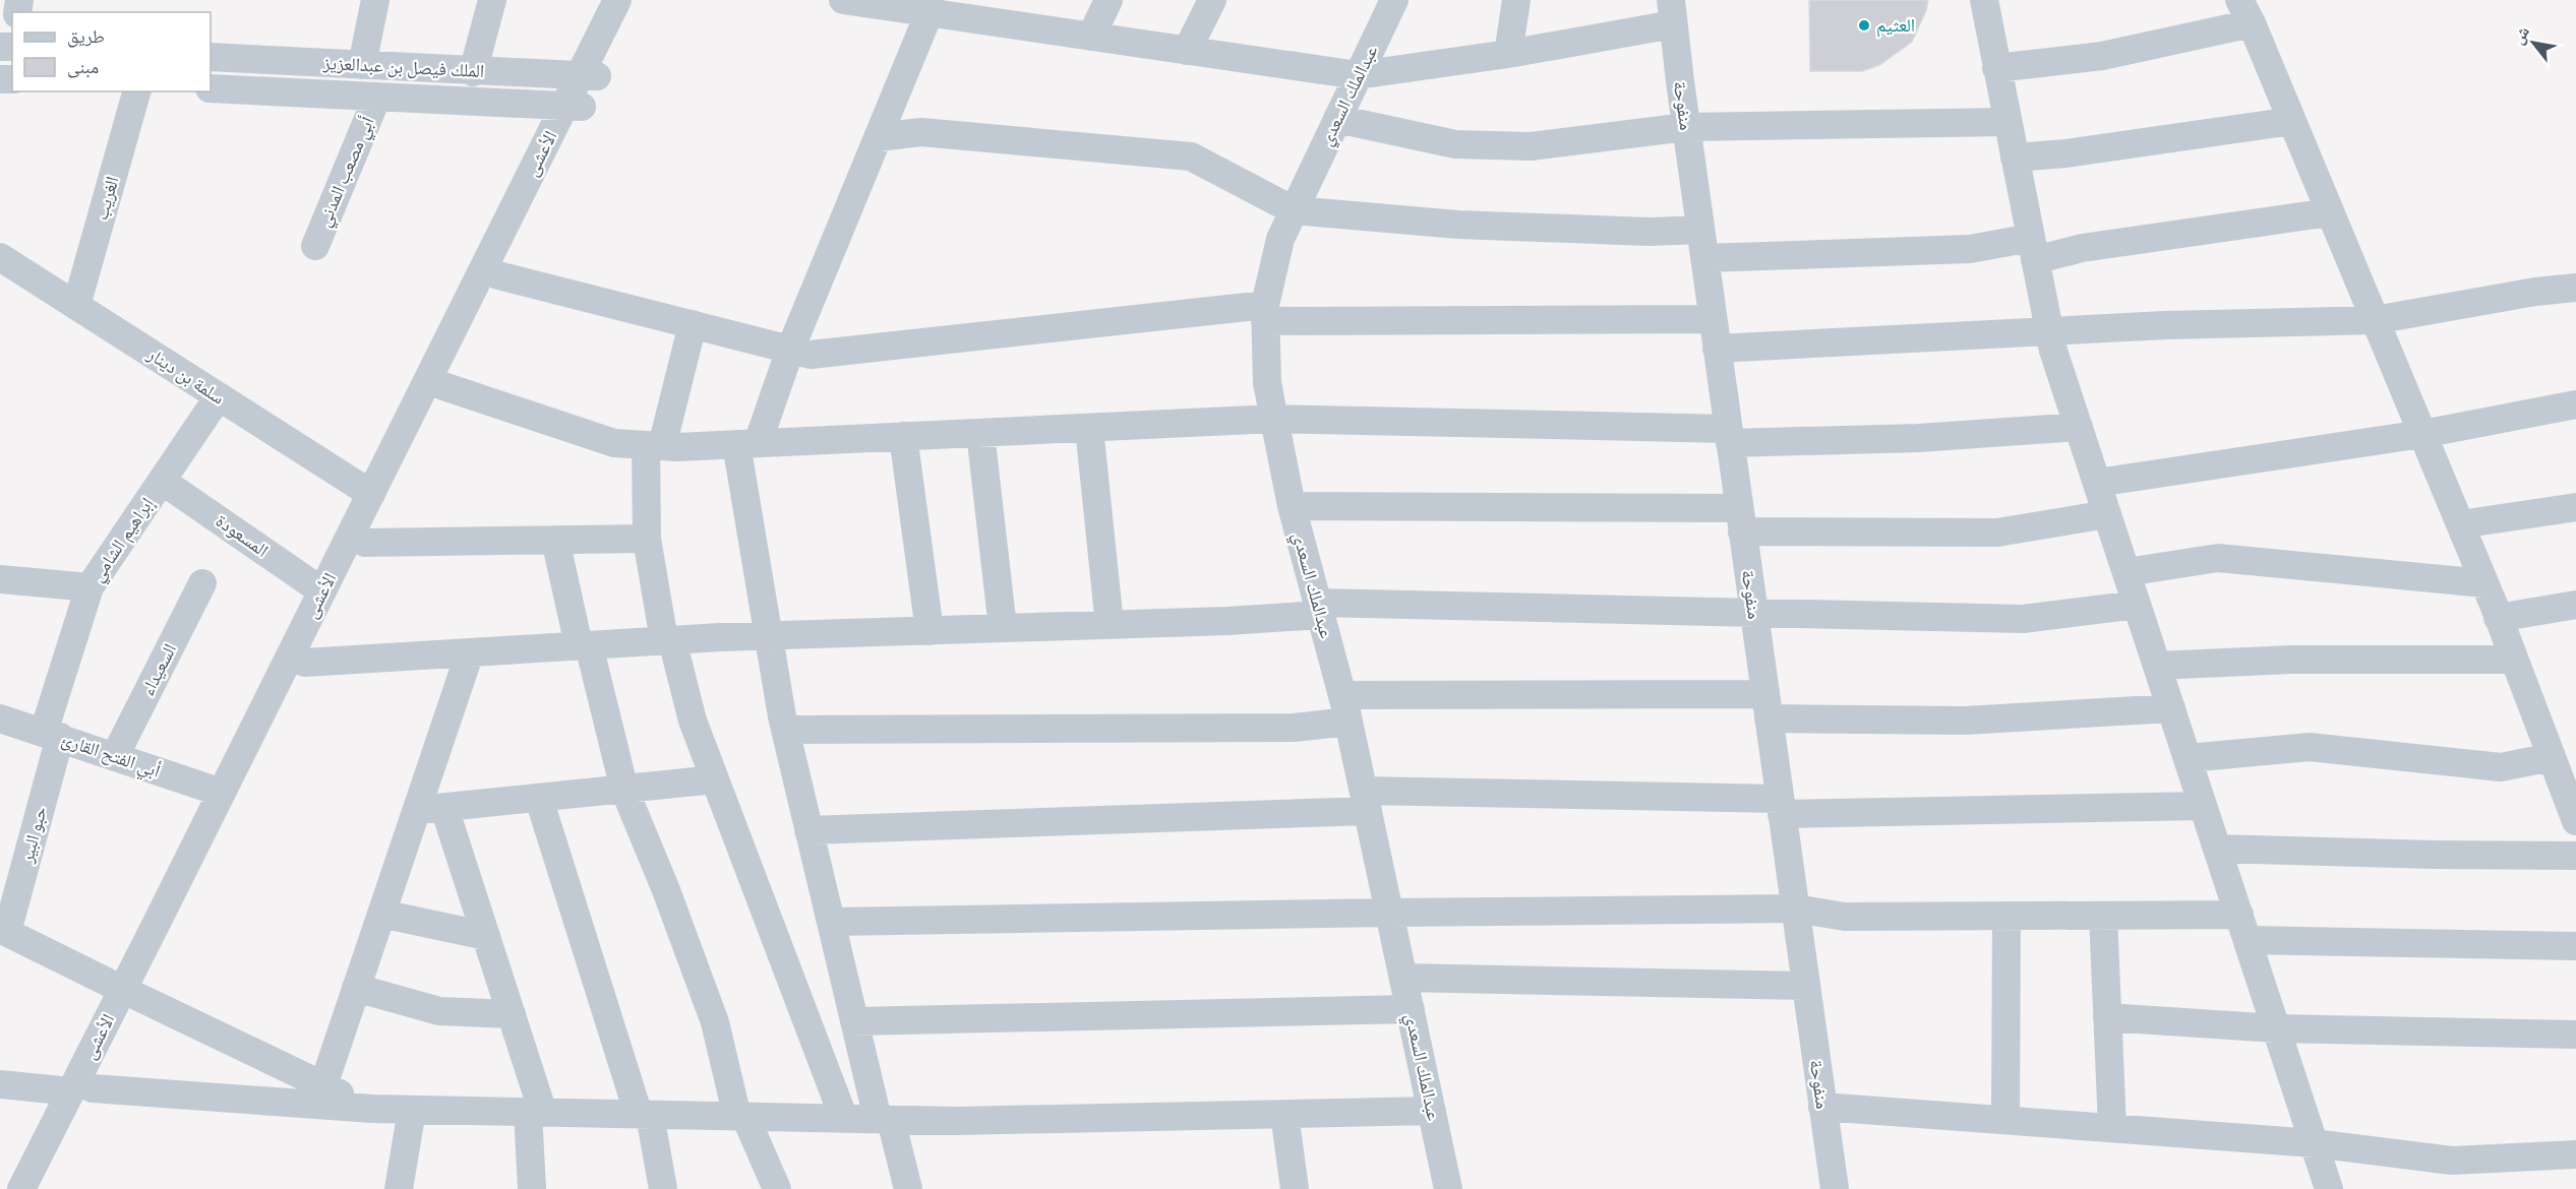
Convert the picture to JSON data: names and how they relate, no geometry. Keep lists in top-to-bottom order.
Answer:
{
  "streets": {
    "street": [
      "الملك فيصل بن عبدالعزيز",
      "عبدالملك السعدي",
      "منفوحة",
      "الأعشى",
      "أبي مصعب المدني",
      "الغريب",
      "سلمة بن دينار",
      "المسعودة",
      "إبراهيم الشامي",
      "السعيداء",
      "أبي الفتح القارئ",
      "حبو البير"
    ]
  },
  "crossings": [
    ["الملك فيصل بن عبدالعزيز", "الأعشى"],
    ["الملك فيصل بن عبدالعزيز", "أبي مصعب المدني"],
    ["الأعشى", "سلمة بن دينار"],
    ["الأعشى", "المسعودة"],
    ["الأعشى", "أبي الفتح القارئ"],
    ["الغريب", "سلمة بن دينار"],
    ["سلمة بن دينار", "إبراهيم الشامي"],
    ["المسعودة", "إبراهيم الشامي"],
    ["إبراهيم الشامي", "أبي الفتح القارئ"],
    ["إبراهيم الشامي", "حبو البير"],
    ["السعيداء", "أبي الفتح القارئ"],
    ["أبي الفتح القارئ", "حبو البير"]
  ],
  "places": ["العثيم"],
  "legend": ["طريق", "مبنى"],
  "north": "top left"
}
